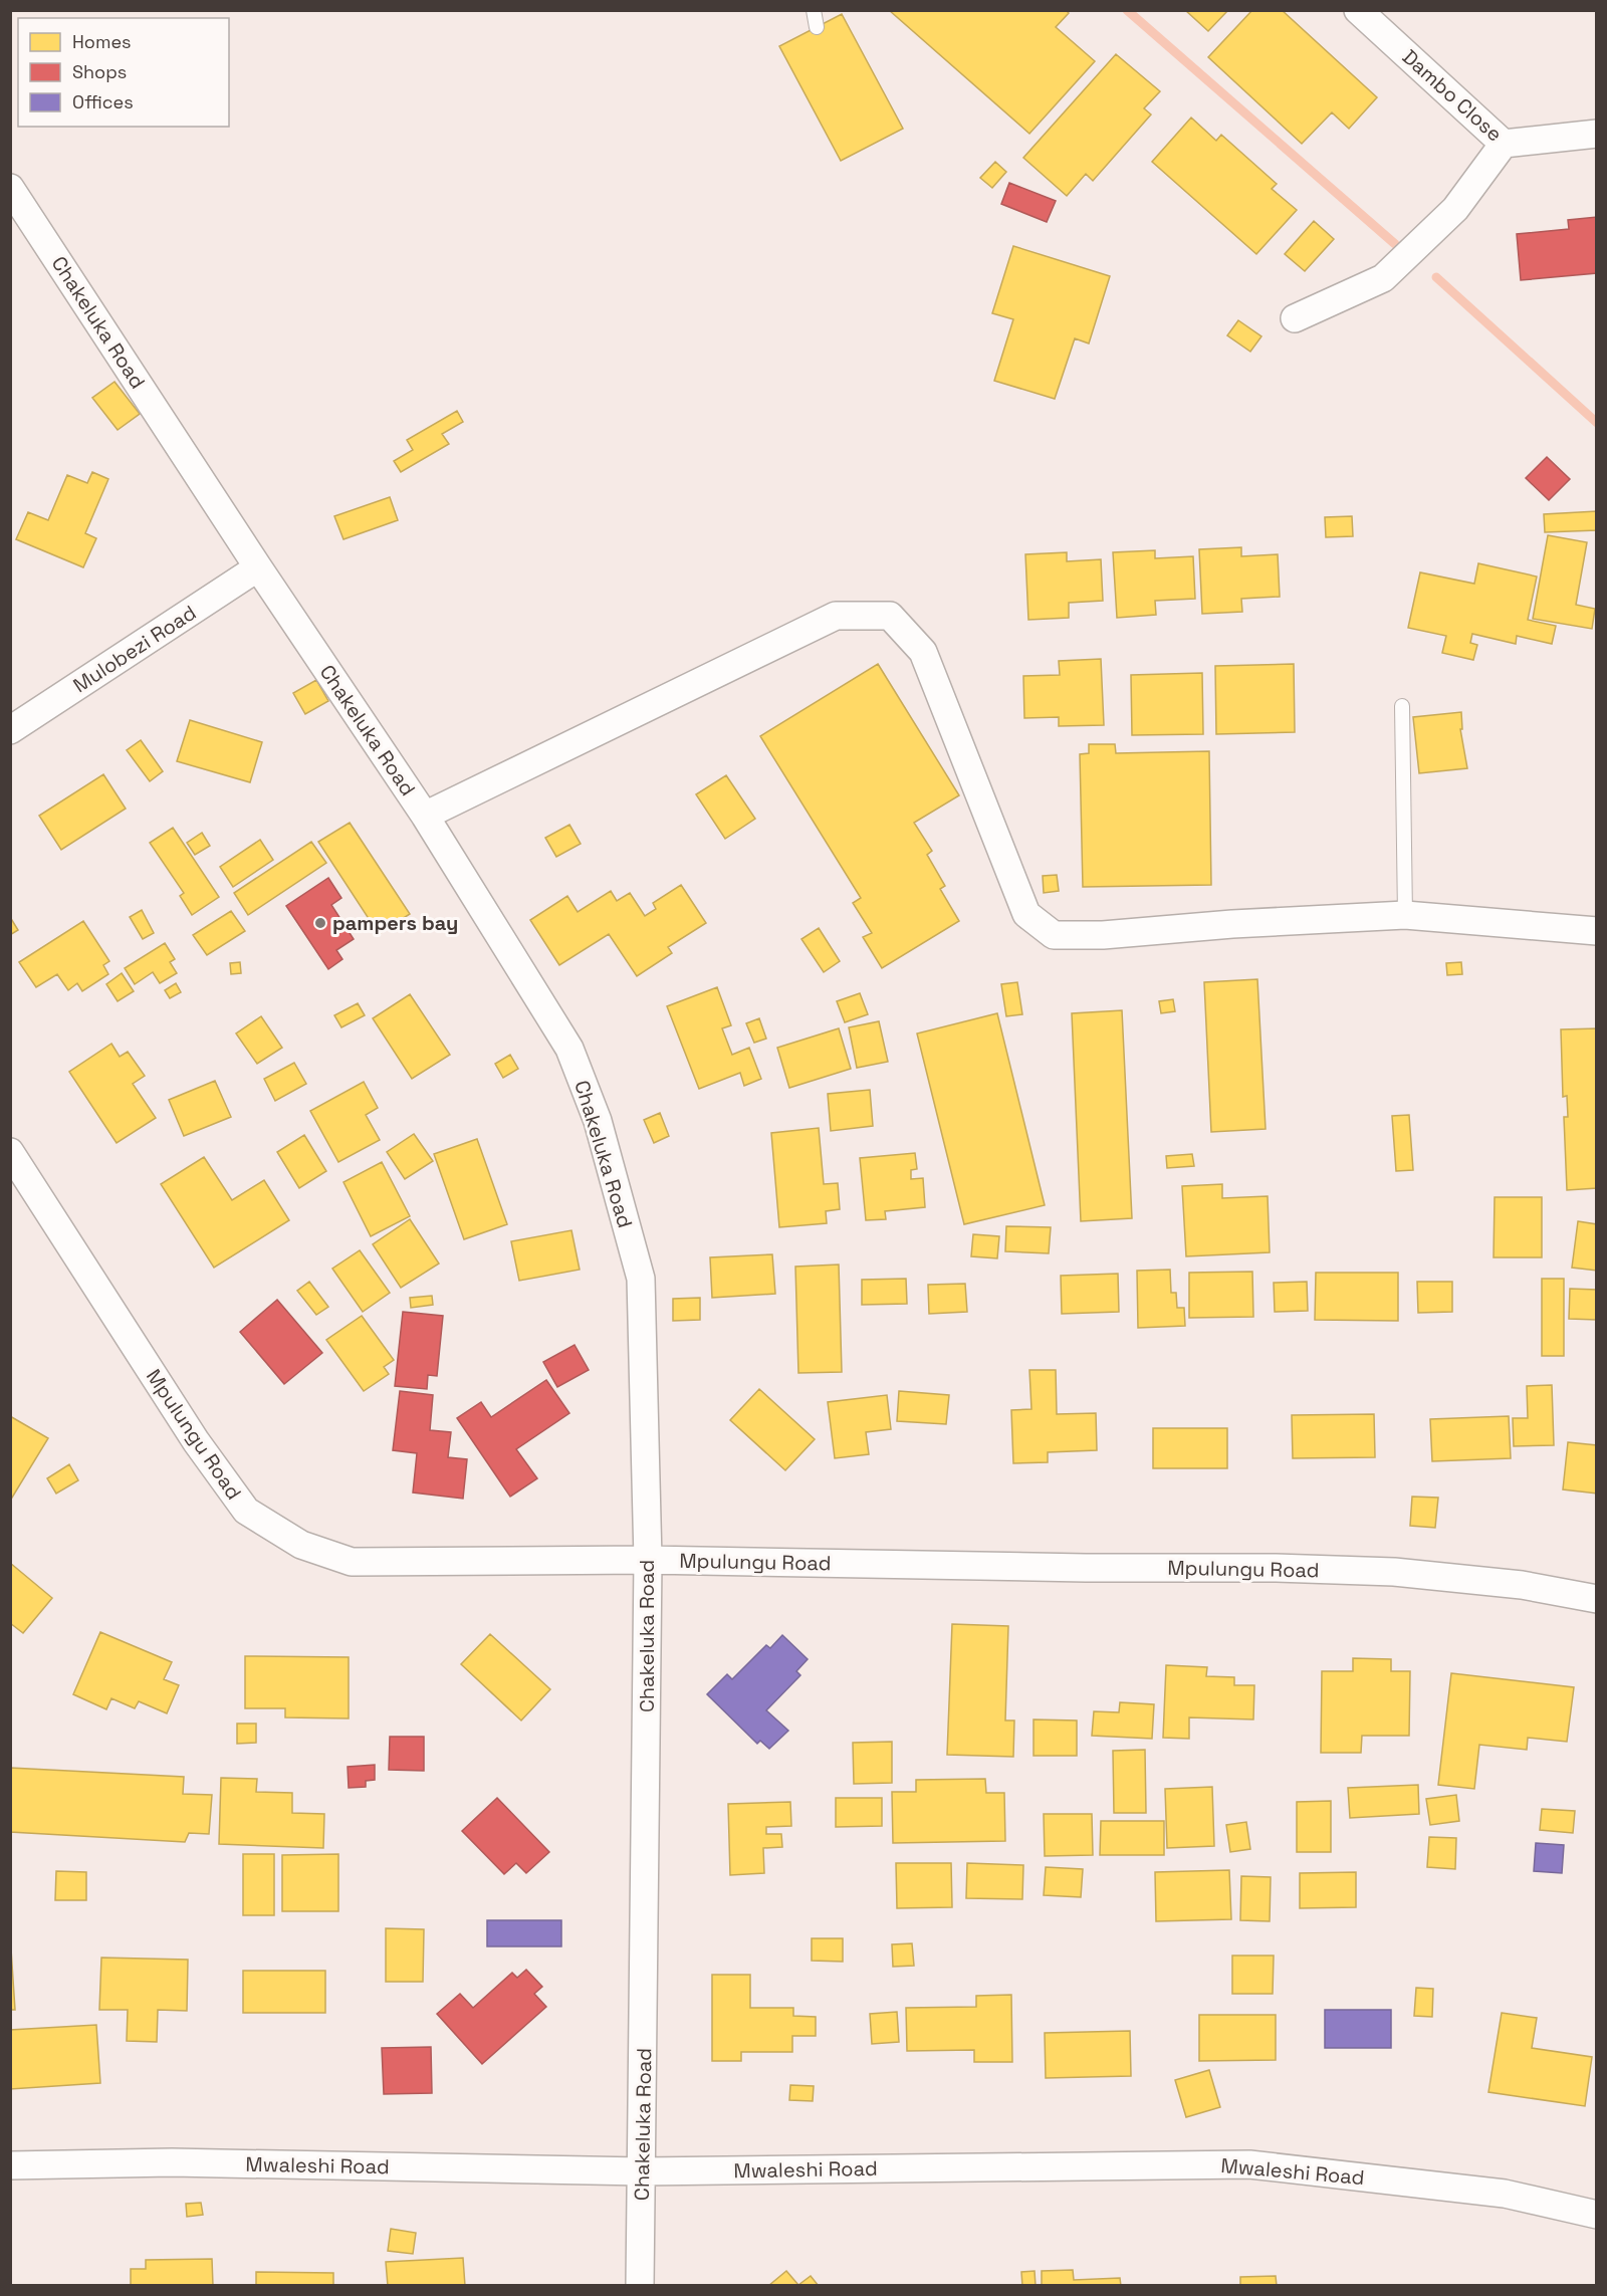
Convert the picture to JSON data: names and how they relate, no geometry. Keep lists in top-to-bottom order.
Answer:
{
  "streets": {
    "street": [
      "Dambo Close",
      "Chakeluka Road",
      "Mulobezi Road",
      "Mpulungu Road",
      "Mwaleshi Road"
    ]
  },
  "crossings": [
    ["Chakeluka Road", "Mulobezi Road"],
    ["Chakeluka Road", "Mpulungu Road"],
    ["Chakeluka Road", "Mwaleshi Road"]
  ],
  "places": ["pampers bay"],
  "legend": ["Homes", "Shops", "Offices"]
}
